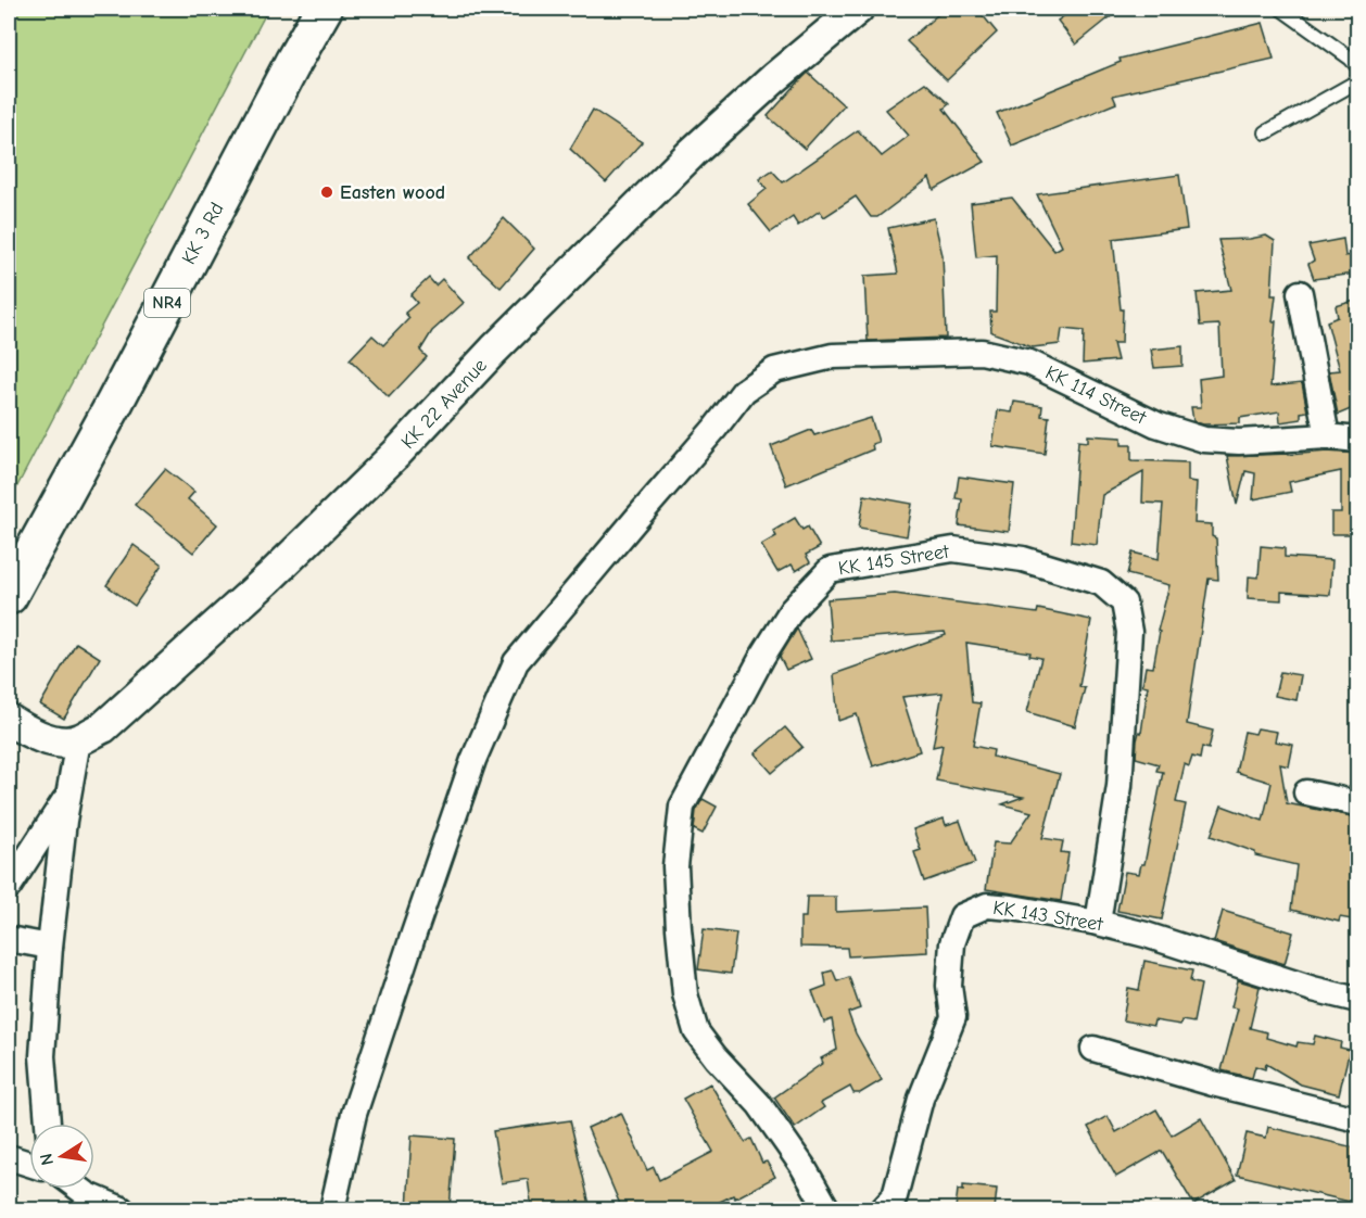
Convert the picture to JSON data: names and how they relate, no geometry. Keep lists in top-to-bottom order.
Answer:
{
  "streets": {
    "highway": ["KK 3 Rd", "NR4"],
    "street": [
      "KK 114 Street",
      "KK 22 Avenue",
      "KK 145 Street",
      "KK 143 Street"
    ]
  },
  "crossings": [
    ["KK 145 Street", "KK 143 Street"]
  ],
  "places": ["Easten wood"],
  "north": "left"
}
